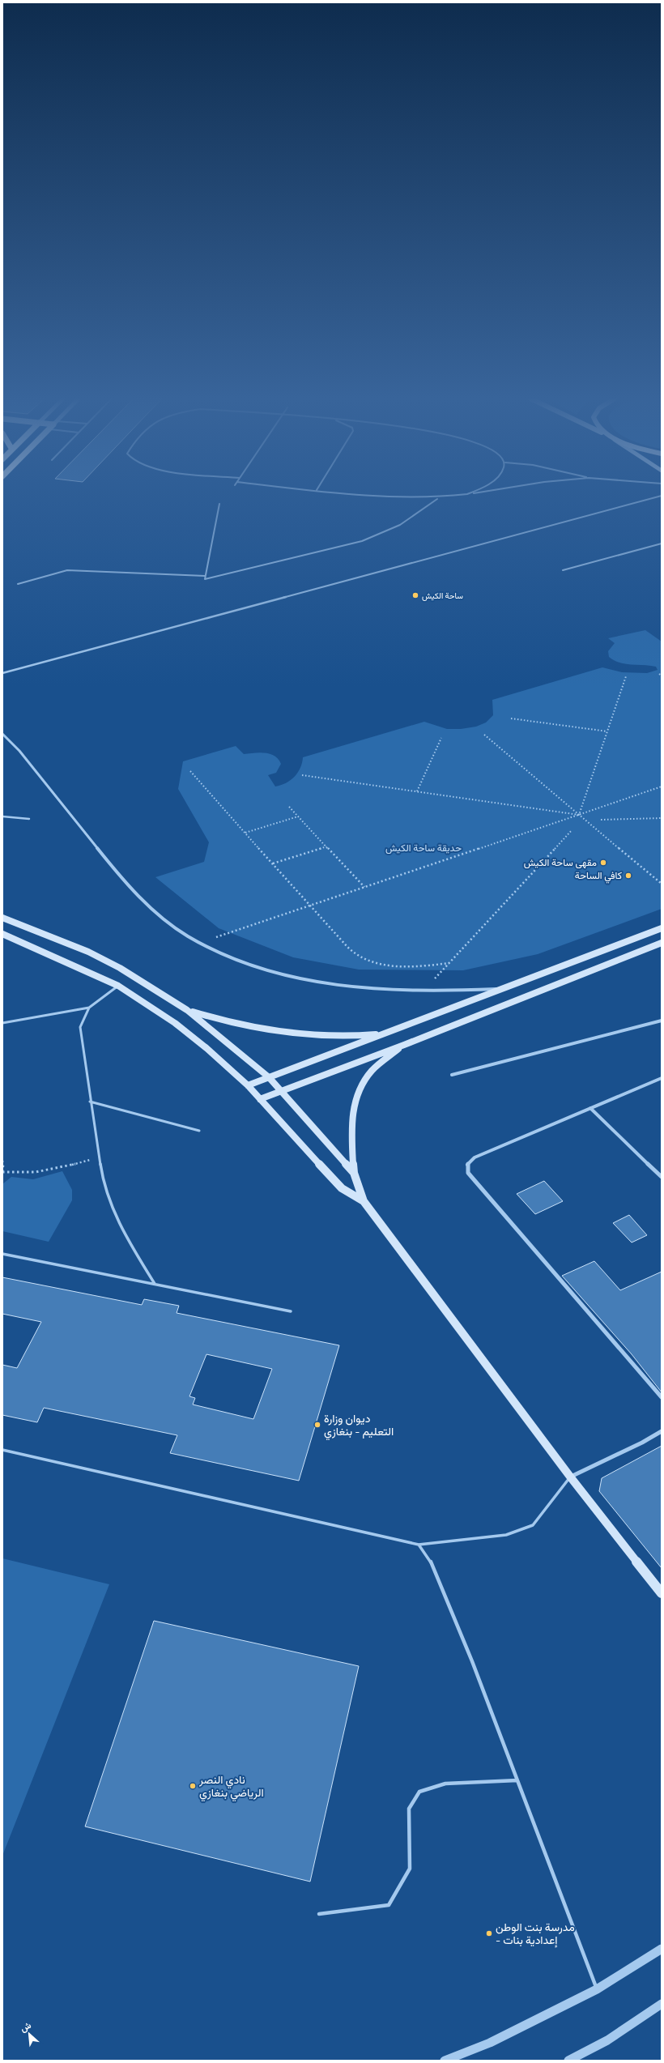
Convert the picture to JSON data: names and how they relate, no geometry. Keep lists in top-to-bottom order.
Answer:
{
  "parks": ["حديقة ساحة الكيش"],
  "places": [
    "ساحة الكيش",
    "مقهى ساحة الكيش",
    "كافي الساحة",
    "ديوان وزارة التعليم - بنغازي",
    "نادي النصر الرياضي بنغازي",
    "مدرسة بنت الوطن - إعدادية بنات"
  ],
  "north": "top left"
}
